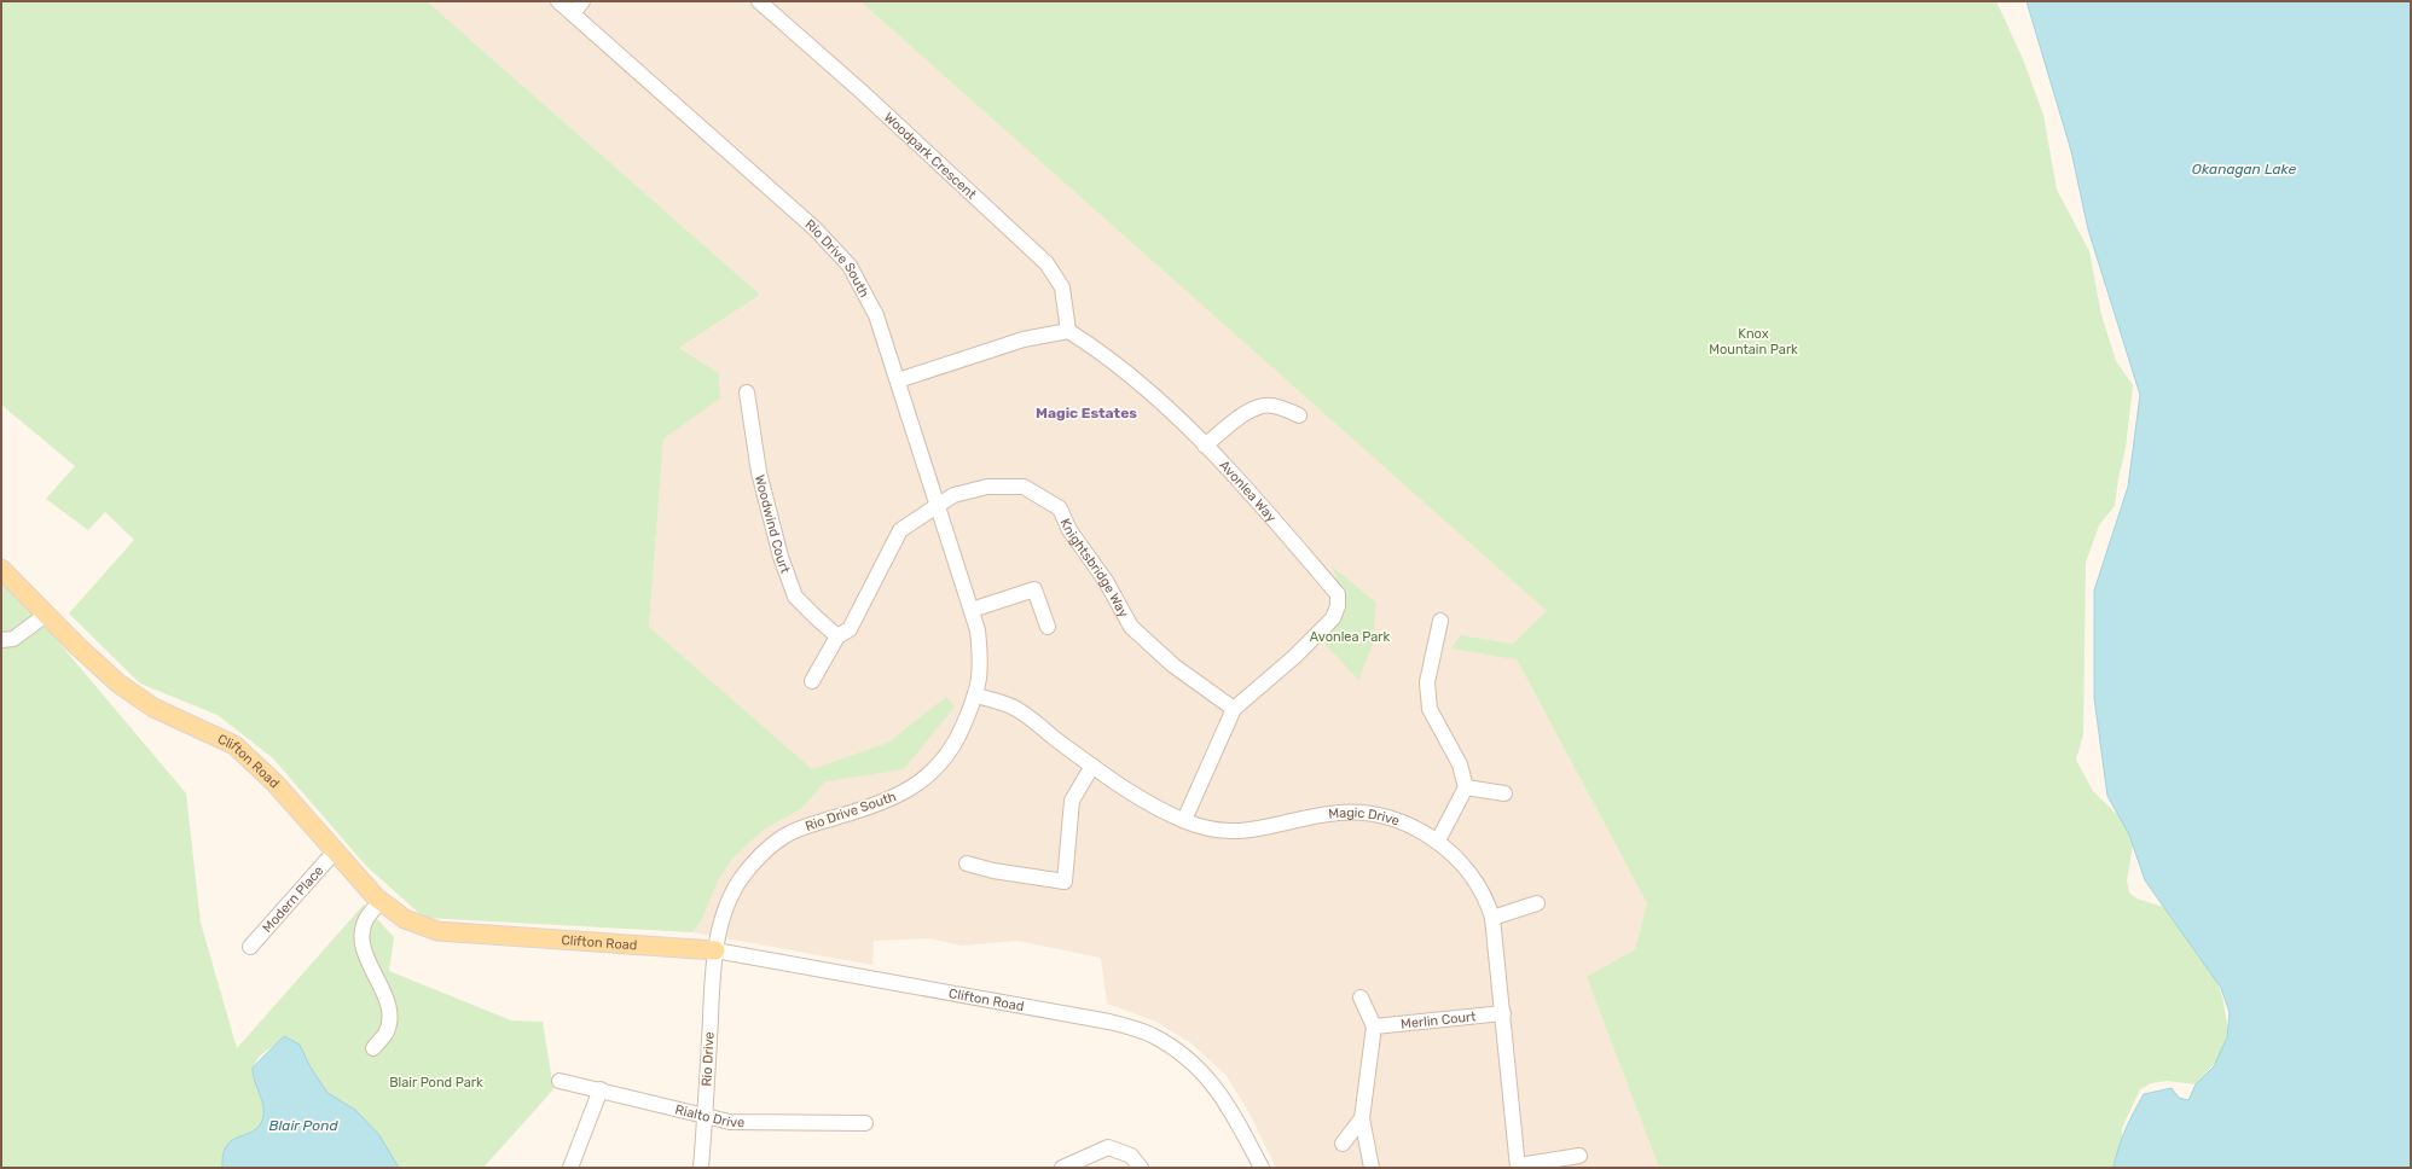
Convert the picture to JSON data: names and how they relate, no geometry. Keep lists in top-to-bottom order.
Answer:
{
  "streets": {
    "main road": ["Clifton Road"],
    "street": [
      "Woodpark Crescent",
      "Rio Drive South",
      "Avonlea Way",
      "Woodwind Court",
      "Knightsbridge Way",
      "Magic Drive",
      "Modern Place",
      "Merlin Court",
      "Rio Drive",
      "Rialto Drive"
    ]
  },
  "crossings": [
    ["Woodpark Crescent", "Avonlea Way"],
    ["Rio Drive South", "Knightsbridge Way"],
    ["Rio Drive South", "Clifton Road"],
    ["Rio Drive South", "Magic Drive"],
    ["Rio Drive South", "Rio Drive"],
    ["Avonlea Way", "Knightsbridge Way"],
    ["Avonlea Way", "Magic Drive"],
    ["Woodwind Court", "Knightsbridge Way"],
    ["Clifton Road", "Modern Place"],
    ["Clifton Road", "Rio Drive"],
    ["Magic Drive", "Merlin Court"],
    ["Rio Drive", "Rialto Drive"]
  ],
  "districts": ["Magic Estates"],
  "water": ["Okanagan Lake", "Blair Pond"],
  "parks": ["Knox Mountain Park", "Avonlea Park", "Blair Pond Park"]
}
